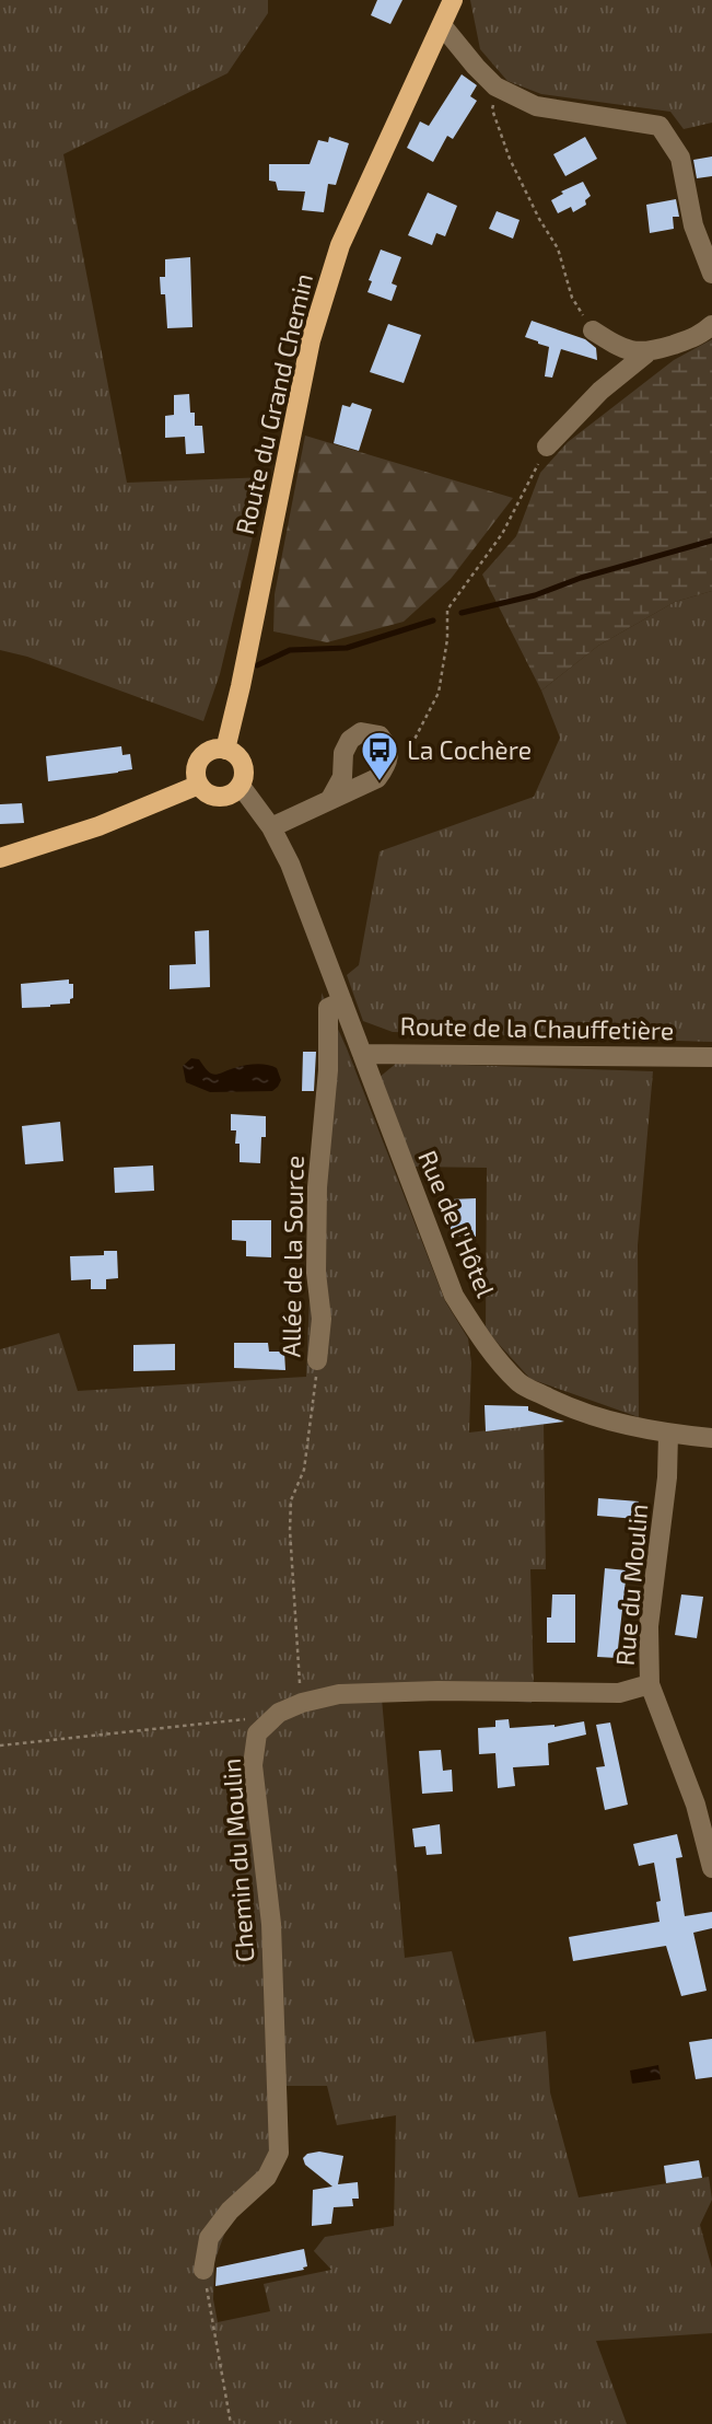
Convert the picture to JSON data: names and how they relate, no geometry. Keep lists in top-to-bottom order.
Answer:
{
  "streets": {
    "main road": ["Route du Grand Chemin"],
    "street": [
      "Route de la Chauffetière",
      "Rue de l'Hôtel",
      "Allée de la Source",
      "Rue du Moulin",
      "Chemin du Moulin"
    ]
  },
  "crossings": [
    ["Route du Grand Chemin", "Rue de l'Hôtel"],
    ["Route de la Chauffetière", "Rue de l'Hôtel"],
    ["Rue de l'Hôtel", "Allée de la Source"],
    ["Rue de l'Hôtel", "Rue du Moulin"],
    ["Allée de la Source", "Chemin du Moulin"],
    ["Rue du Moulin", "Chemin du Moulin"]
  ],
  "places": {
    "bus stop": ["La Cochère"]
  }
}
